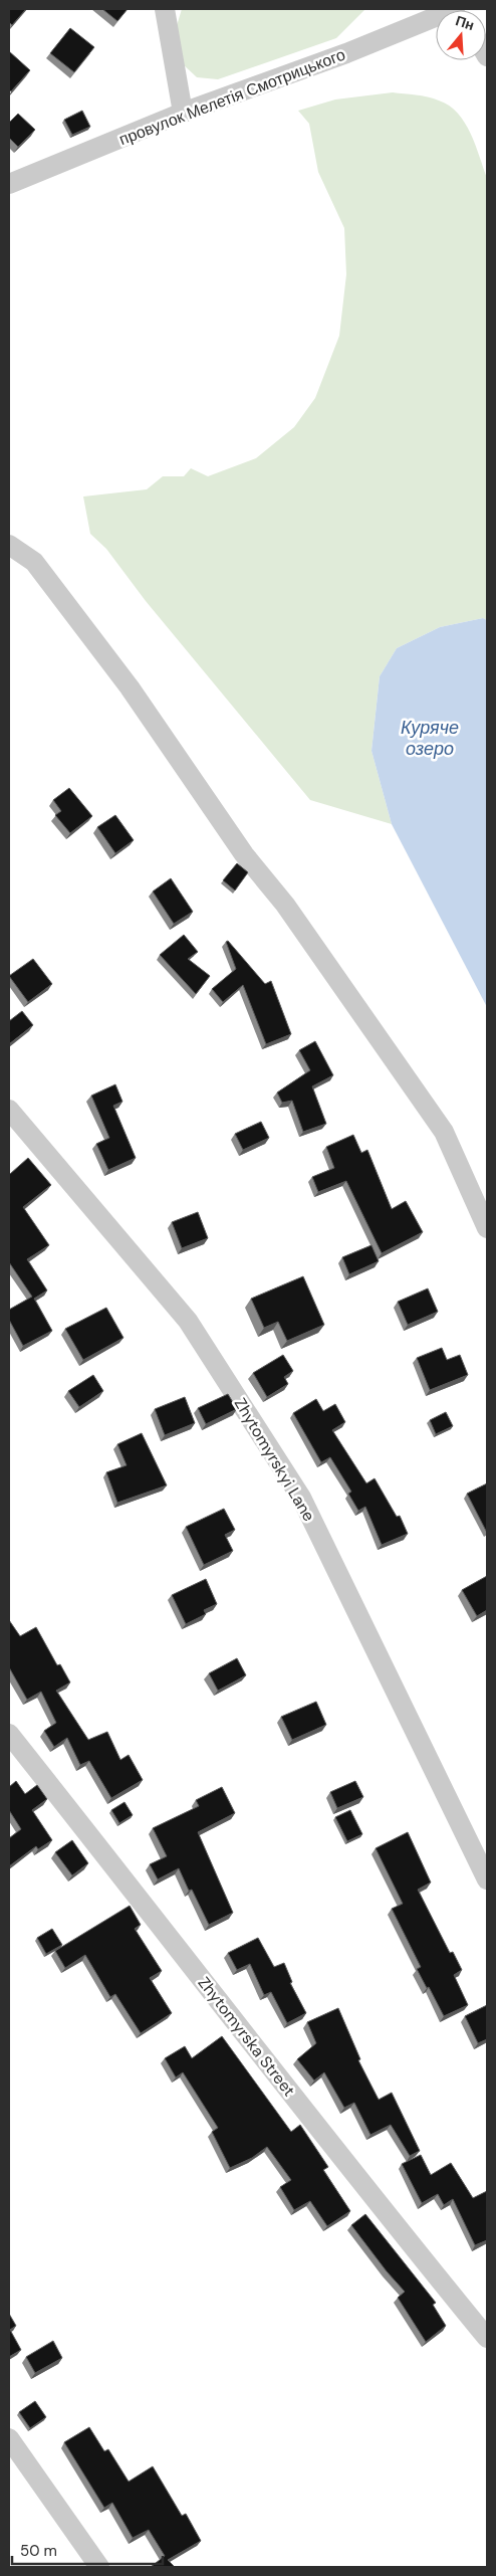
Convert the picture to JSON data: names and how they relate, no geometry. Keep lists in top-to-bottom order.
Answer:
{
  "streets": {
    "street": ["провулок Мелетія Смотрицького", "Zhytomyrskyi Lane", "Zhytomyrska Street"]
  },
  "water": ["Куряче озеро"],
  "scale_bar": "50 m",
  "north": "top"
}
